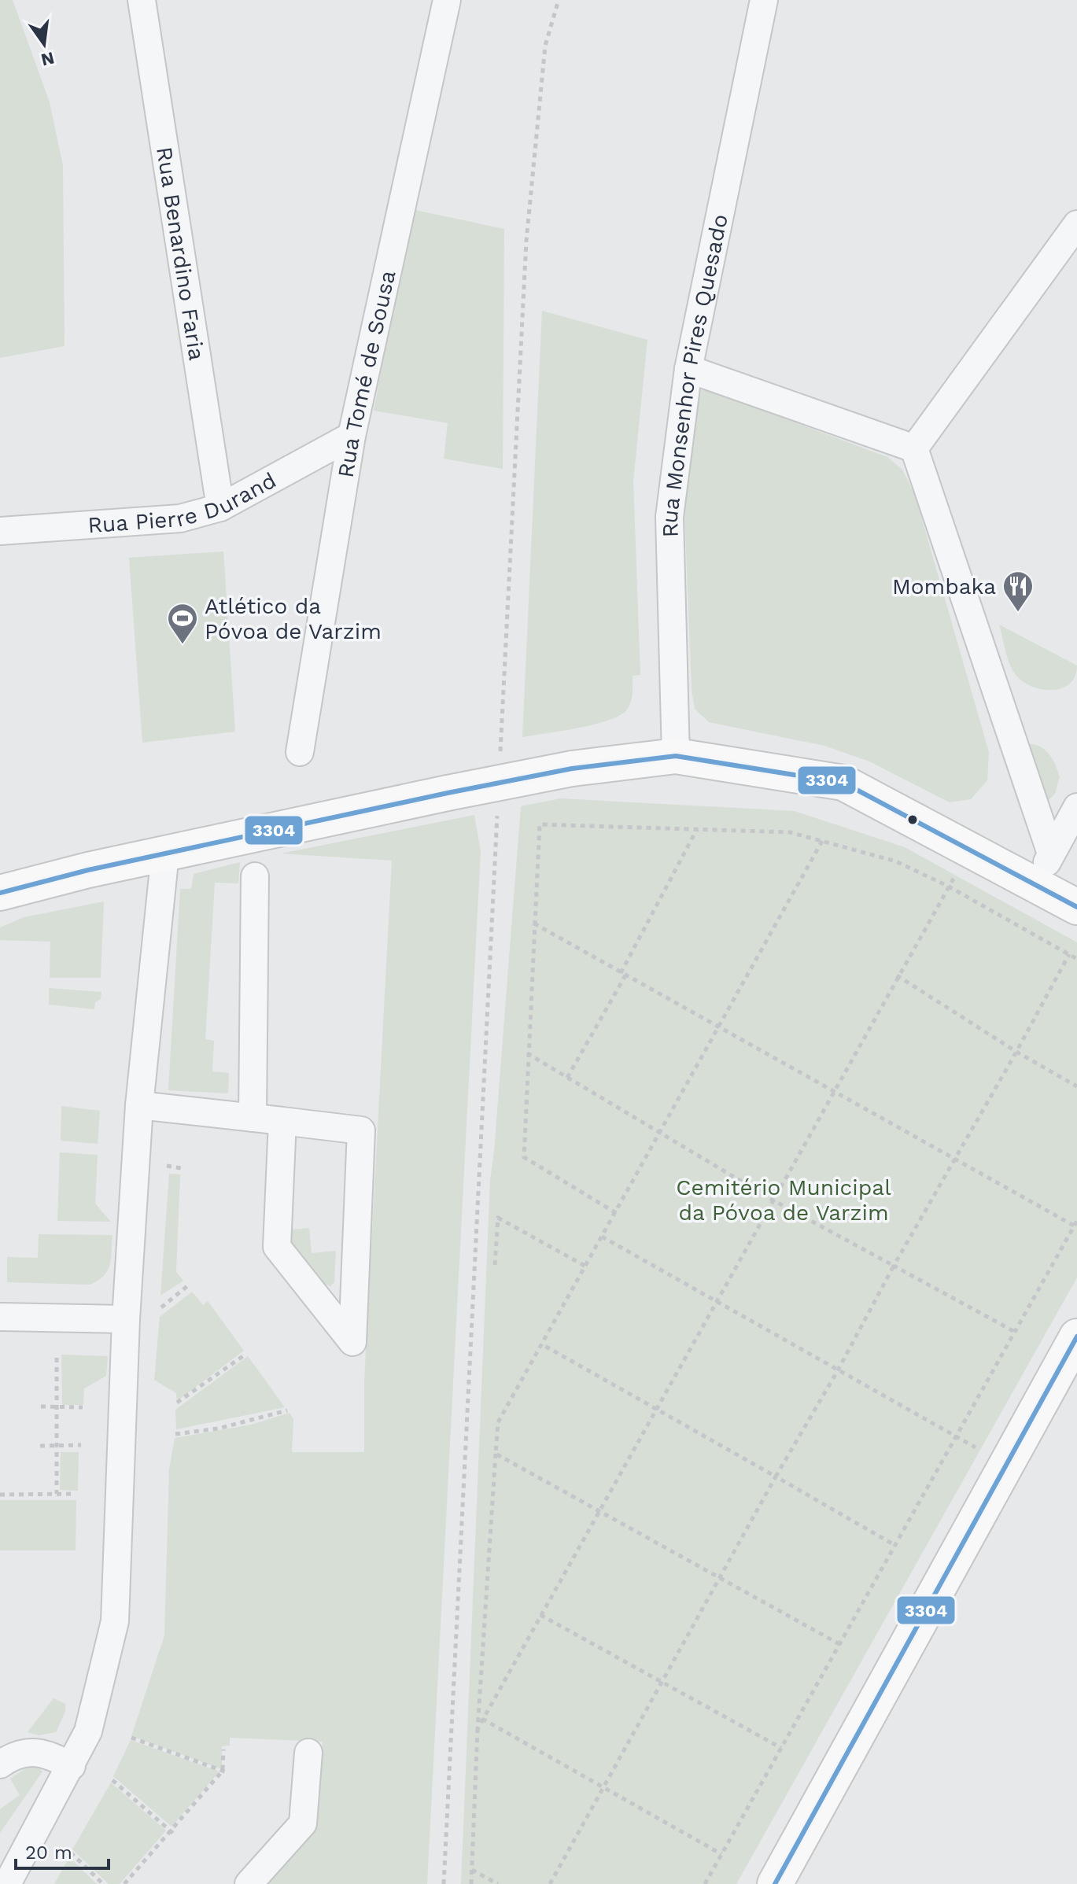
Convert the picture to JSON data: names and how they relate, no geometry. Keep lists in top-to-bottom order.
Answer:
{
  "streets": {
    "street": [
      "Rua Benardino Faria",
      "Rua Tomé de Sousa",
      "Rua Monsenhor Pires Quesado",
      "Rua Pierre Durand"
    ]
  },
  "crossings": [
    ["Rua Benardino Faria", "Rua Pierre Durand"],
    ["Rua Tomé de Sousa", "Rua Pierre Durand"]
  ],
  "parks": ["Cemitério Municipal da Póvoa de Varzim"],
  "places": {
    "restaurant": ["Mombaka"],
    "sports": ["Atlético da Póvoa de Varzim"]
  },
  "lines": ["transit line 3304"],
  "scale_bar": "20 m",
  "north": "bottom"
}
